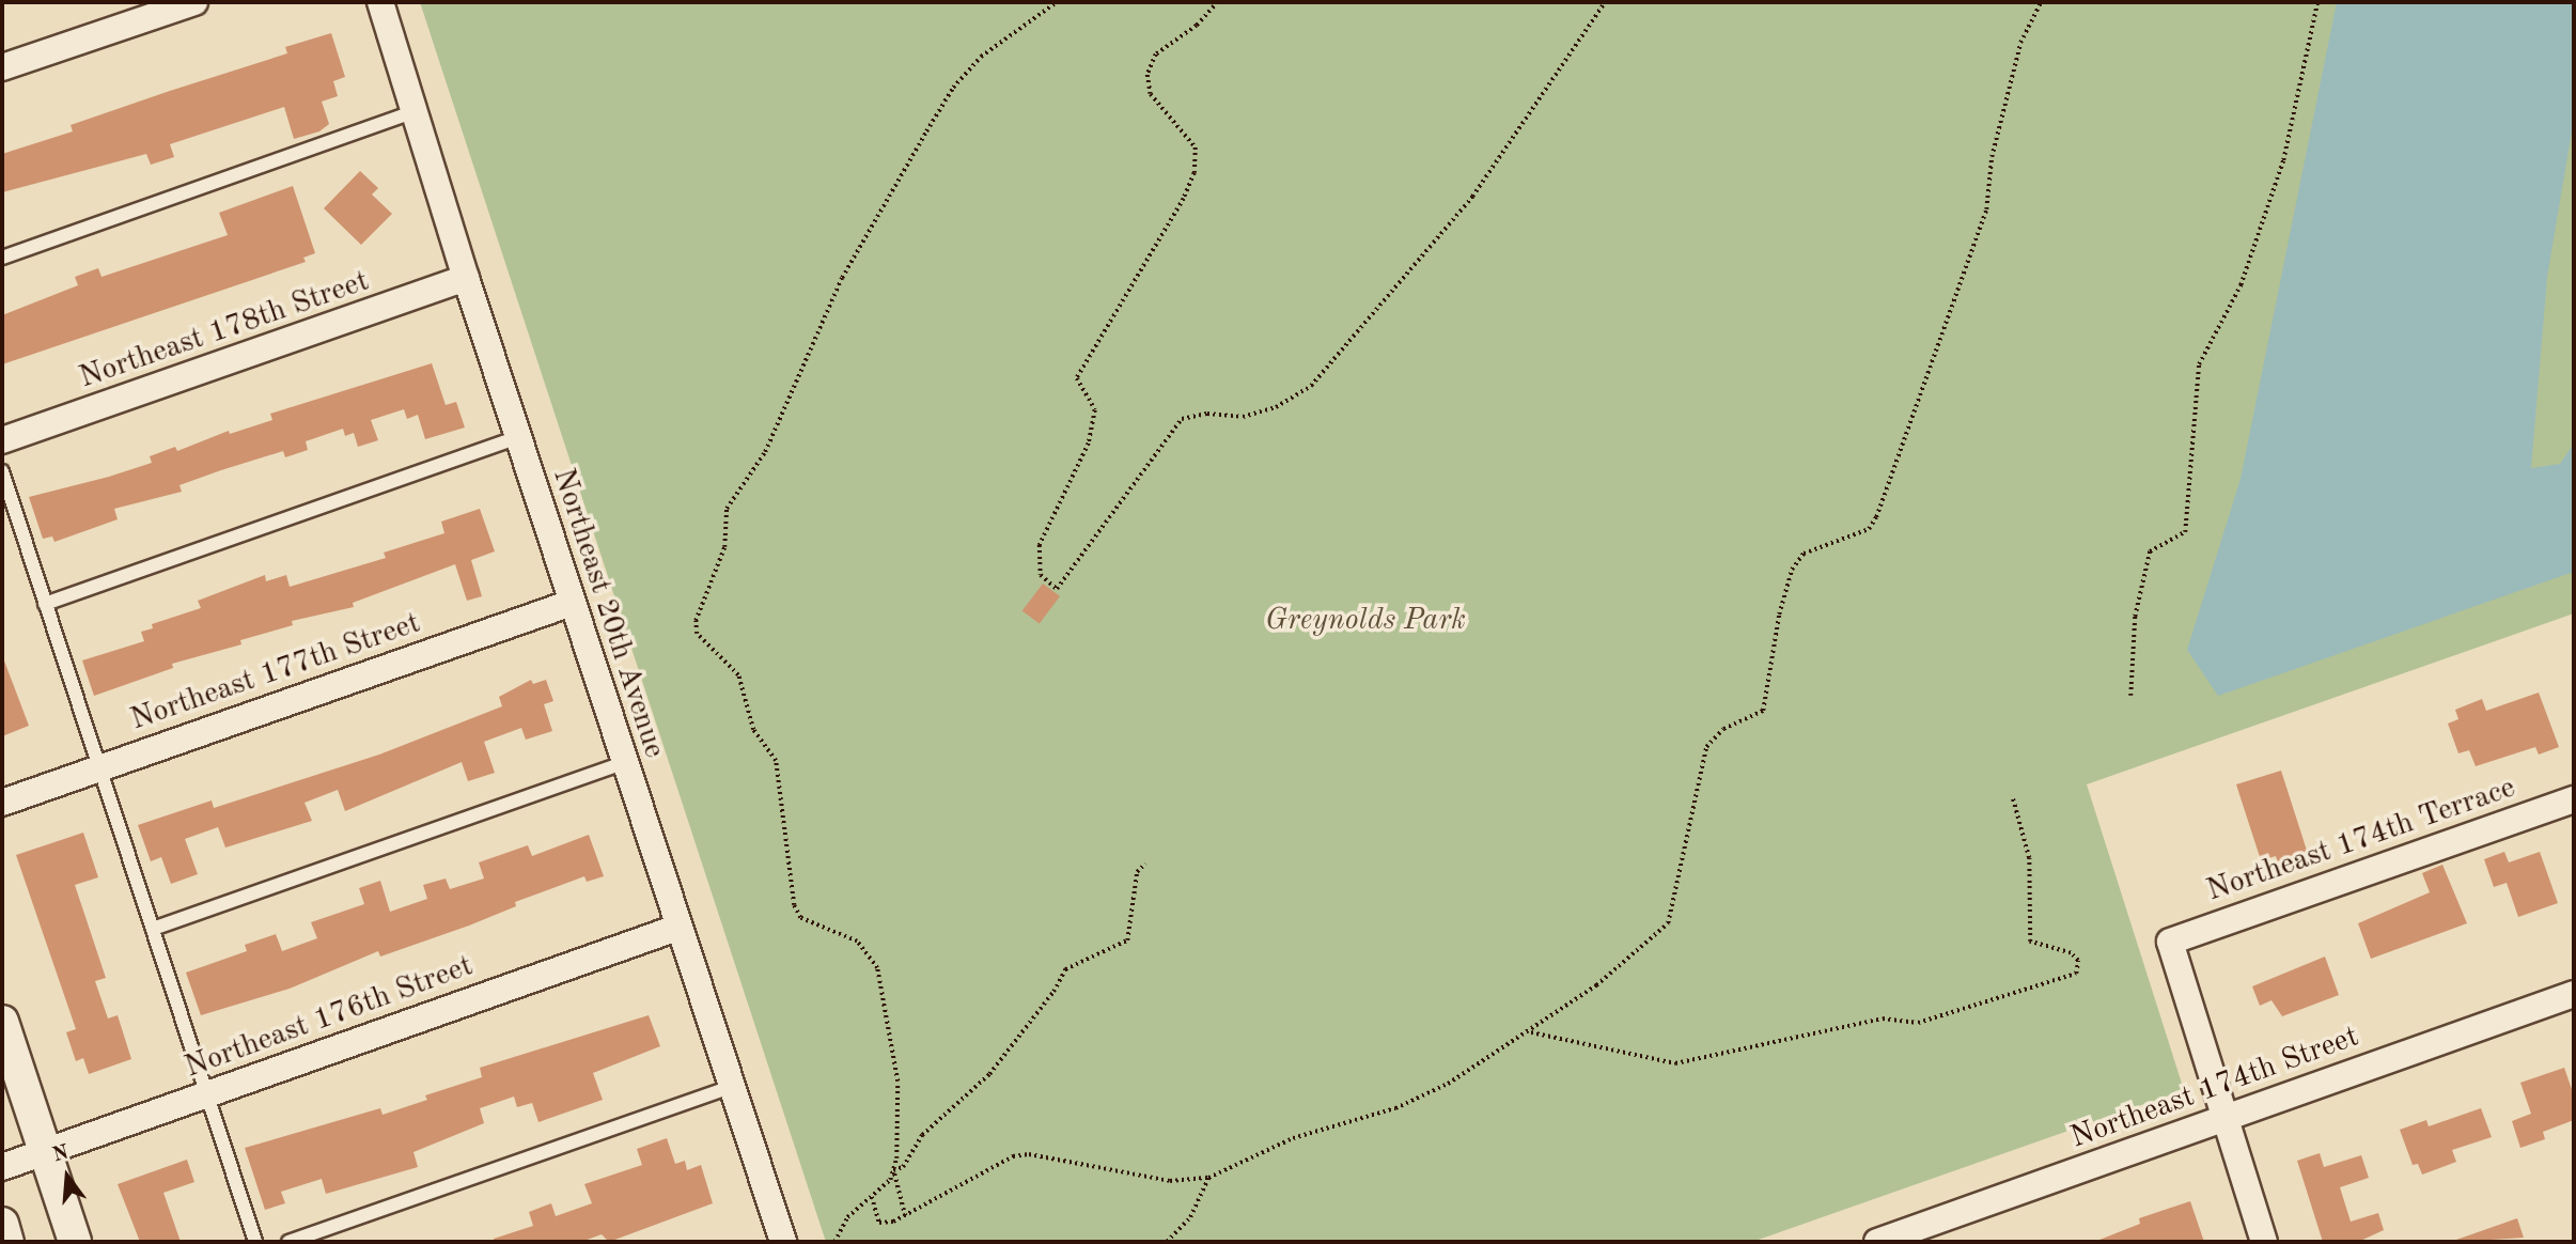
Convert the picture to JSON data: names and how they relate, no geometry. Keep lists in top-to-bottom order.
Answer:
{
  "streets": {
    "street": [
      "Northeast 178th Street",
      "Northeast 20th Avenue",
      "Northeast 177th Street",
      "Northeast 174th Terrace",
      "Northeast 176th Street",
      "Northeast 174th Street"
    ]
  },
  "crossings": [
    ["Northeast 178th Street", "Northeast 20th Avenue"],
    ["Northeast 20th Avenue", "Northeast 177th Street"],
    ["Northeast 20th Avenue", "Northeast 176th Street"],
    ["Northeast 174th Terrace", "Northeast 174th Street"]
  ],
  "parks": ["Greynolds Park"],
  "north": "top"
}
